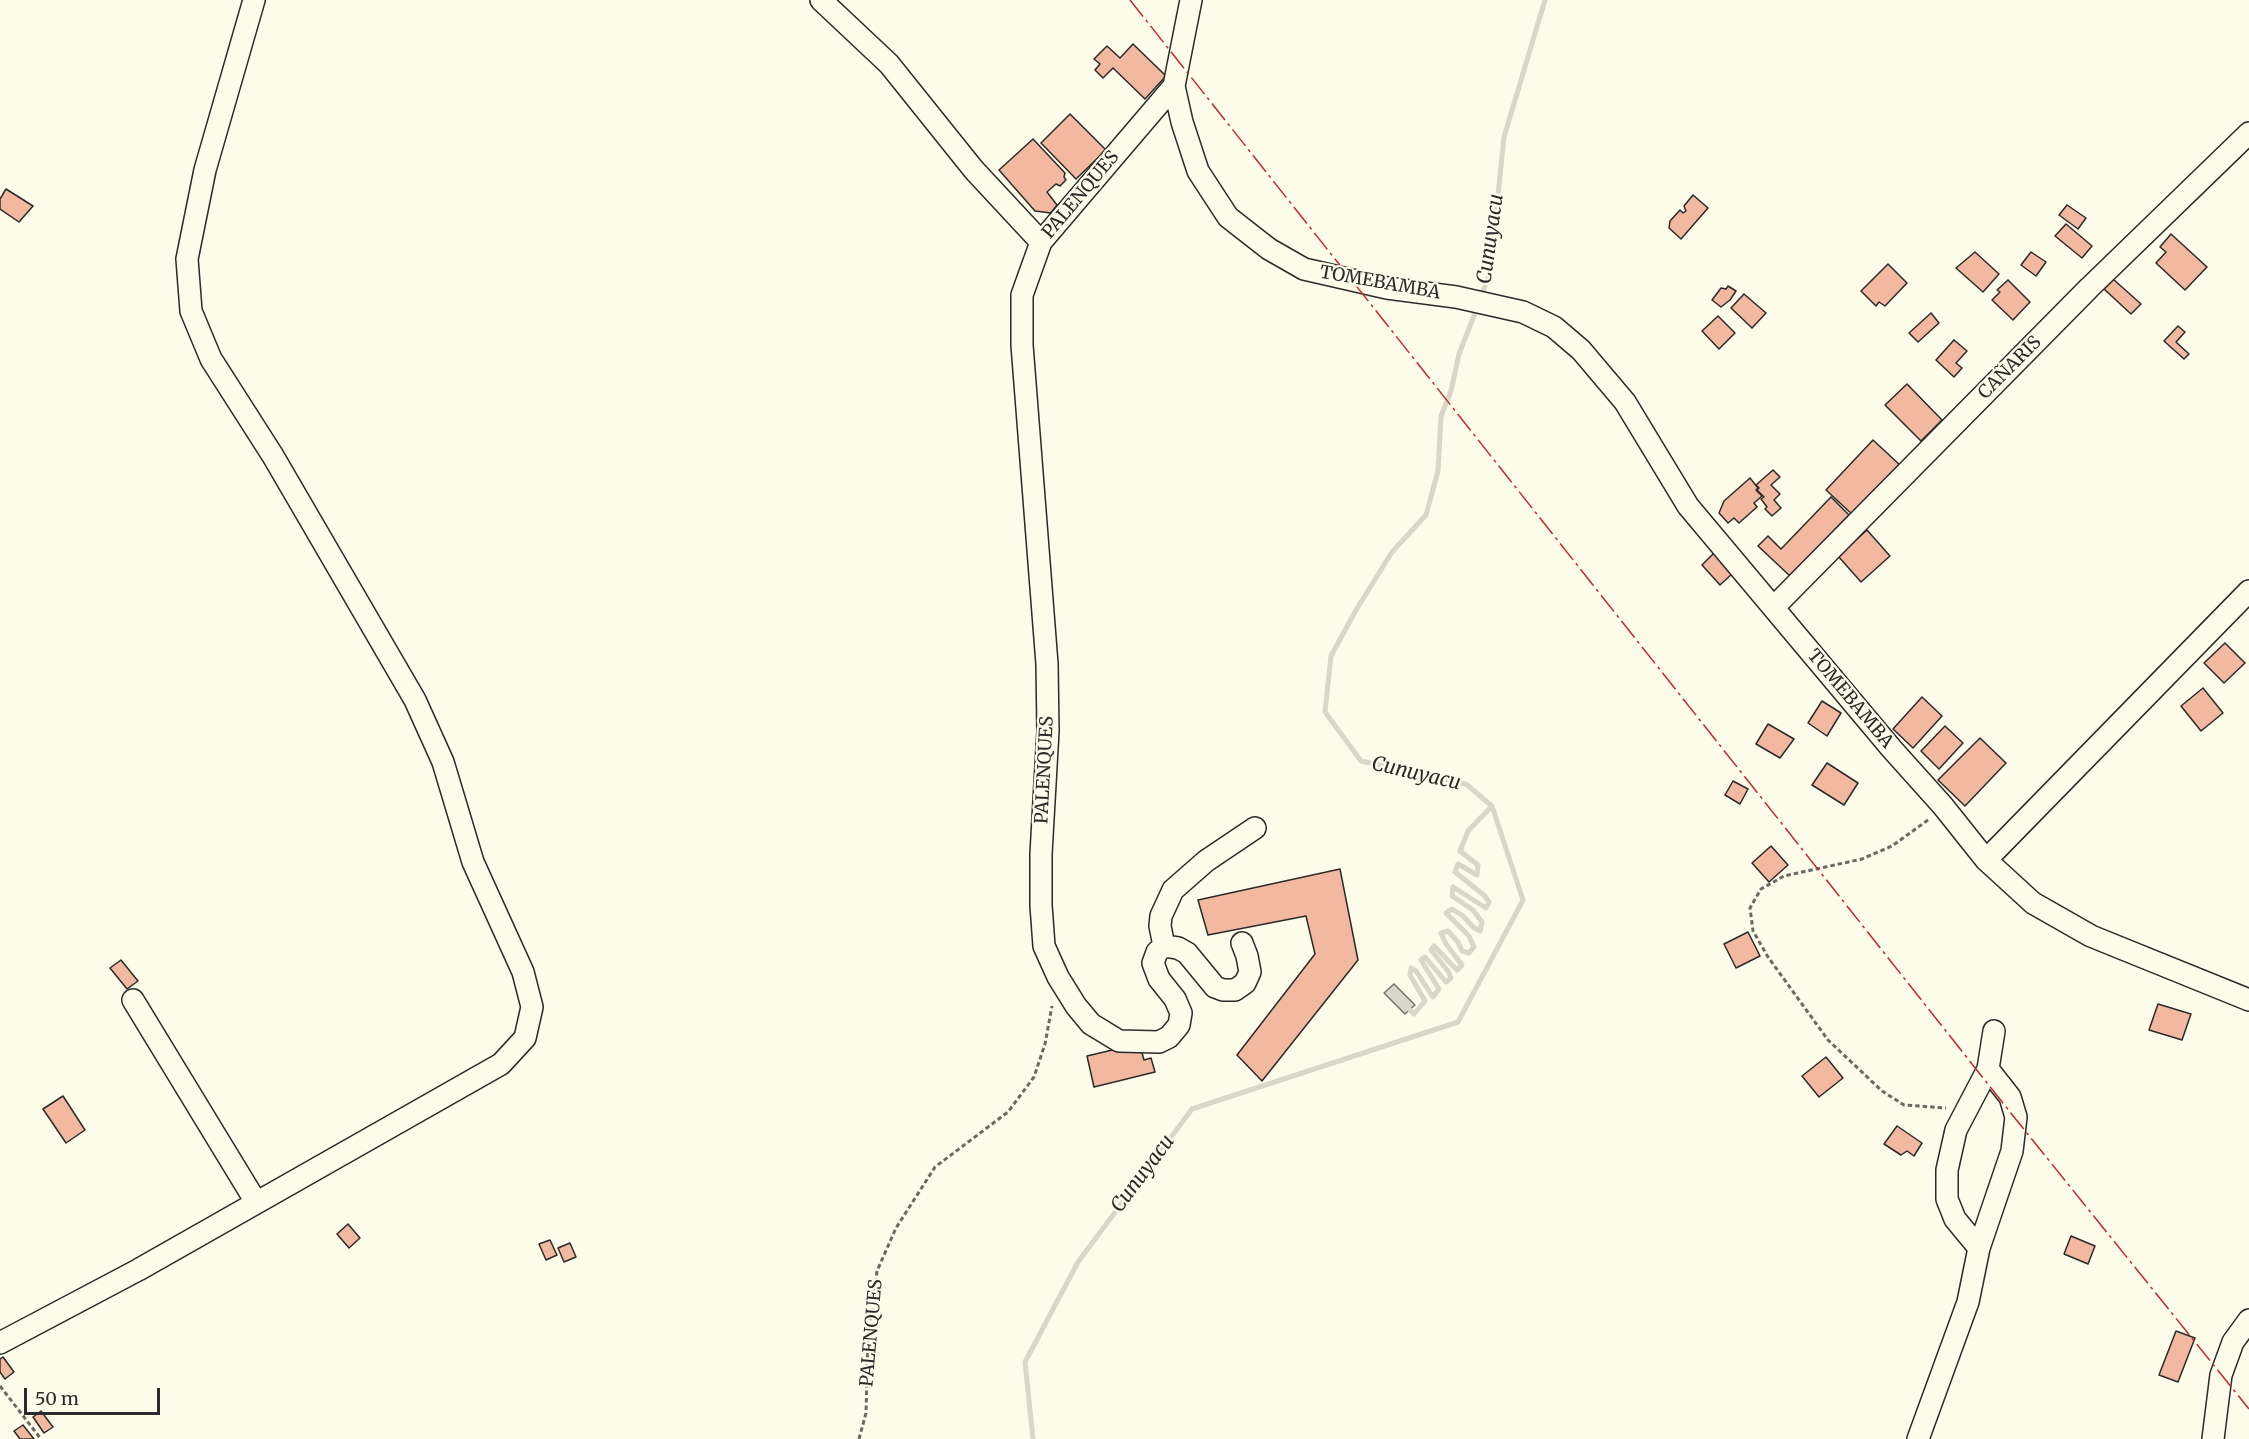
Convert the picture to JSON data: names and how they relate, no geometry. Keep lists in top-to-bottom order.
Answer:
{
  "streets": {
    "street": ["PALENQUES", "TOMEBAMBA", "CAÑARIS"]
  },
  "crossings": [
    ["PALENQUES", "TOMEBAMBA"],
    ["TOMEBAMBA", "CAÑARIS"]
  ],
  "water": ["Cunuyacu"],
  "scale_bar": "50 m"
}
